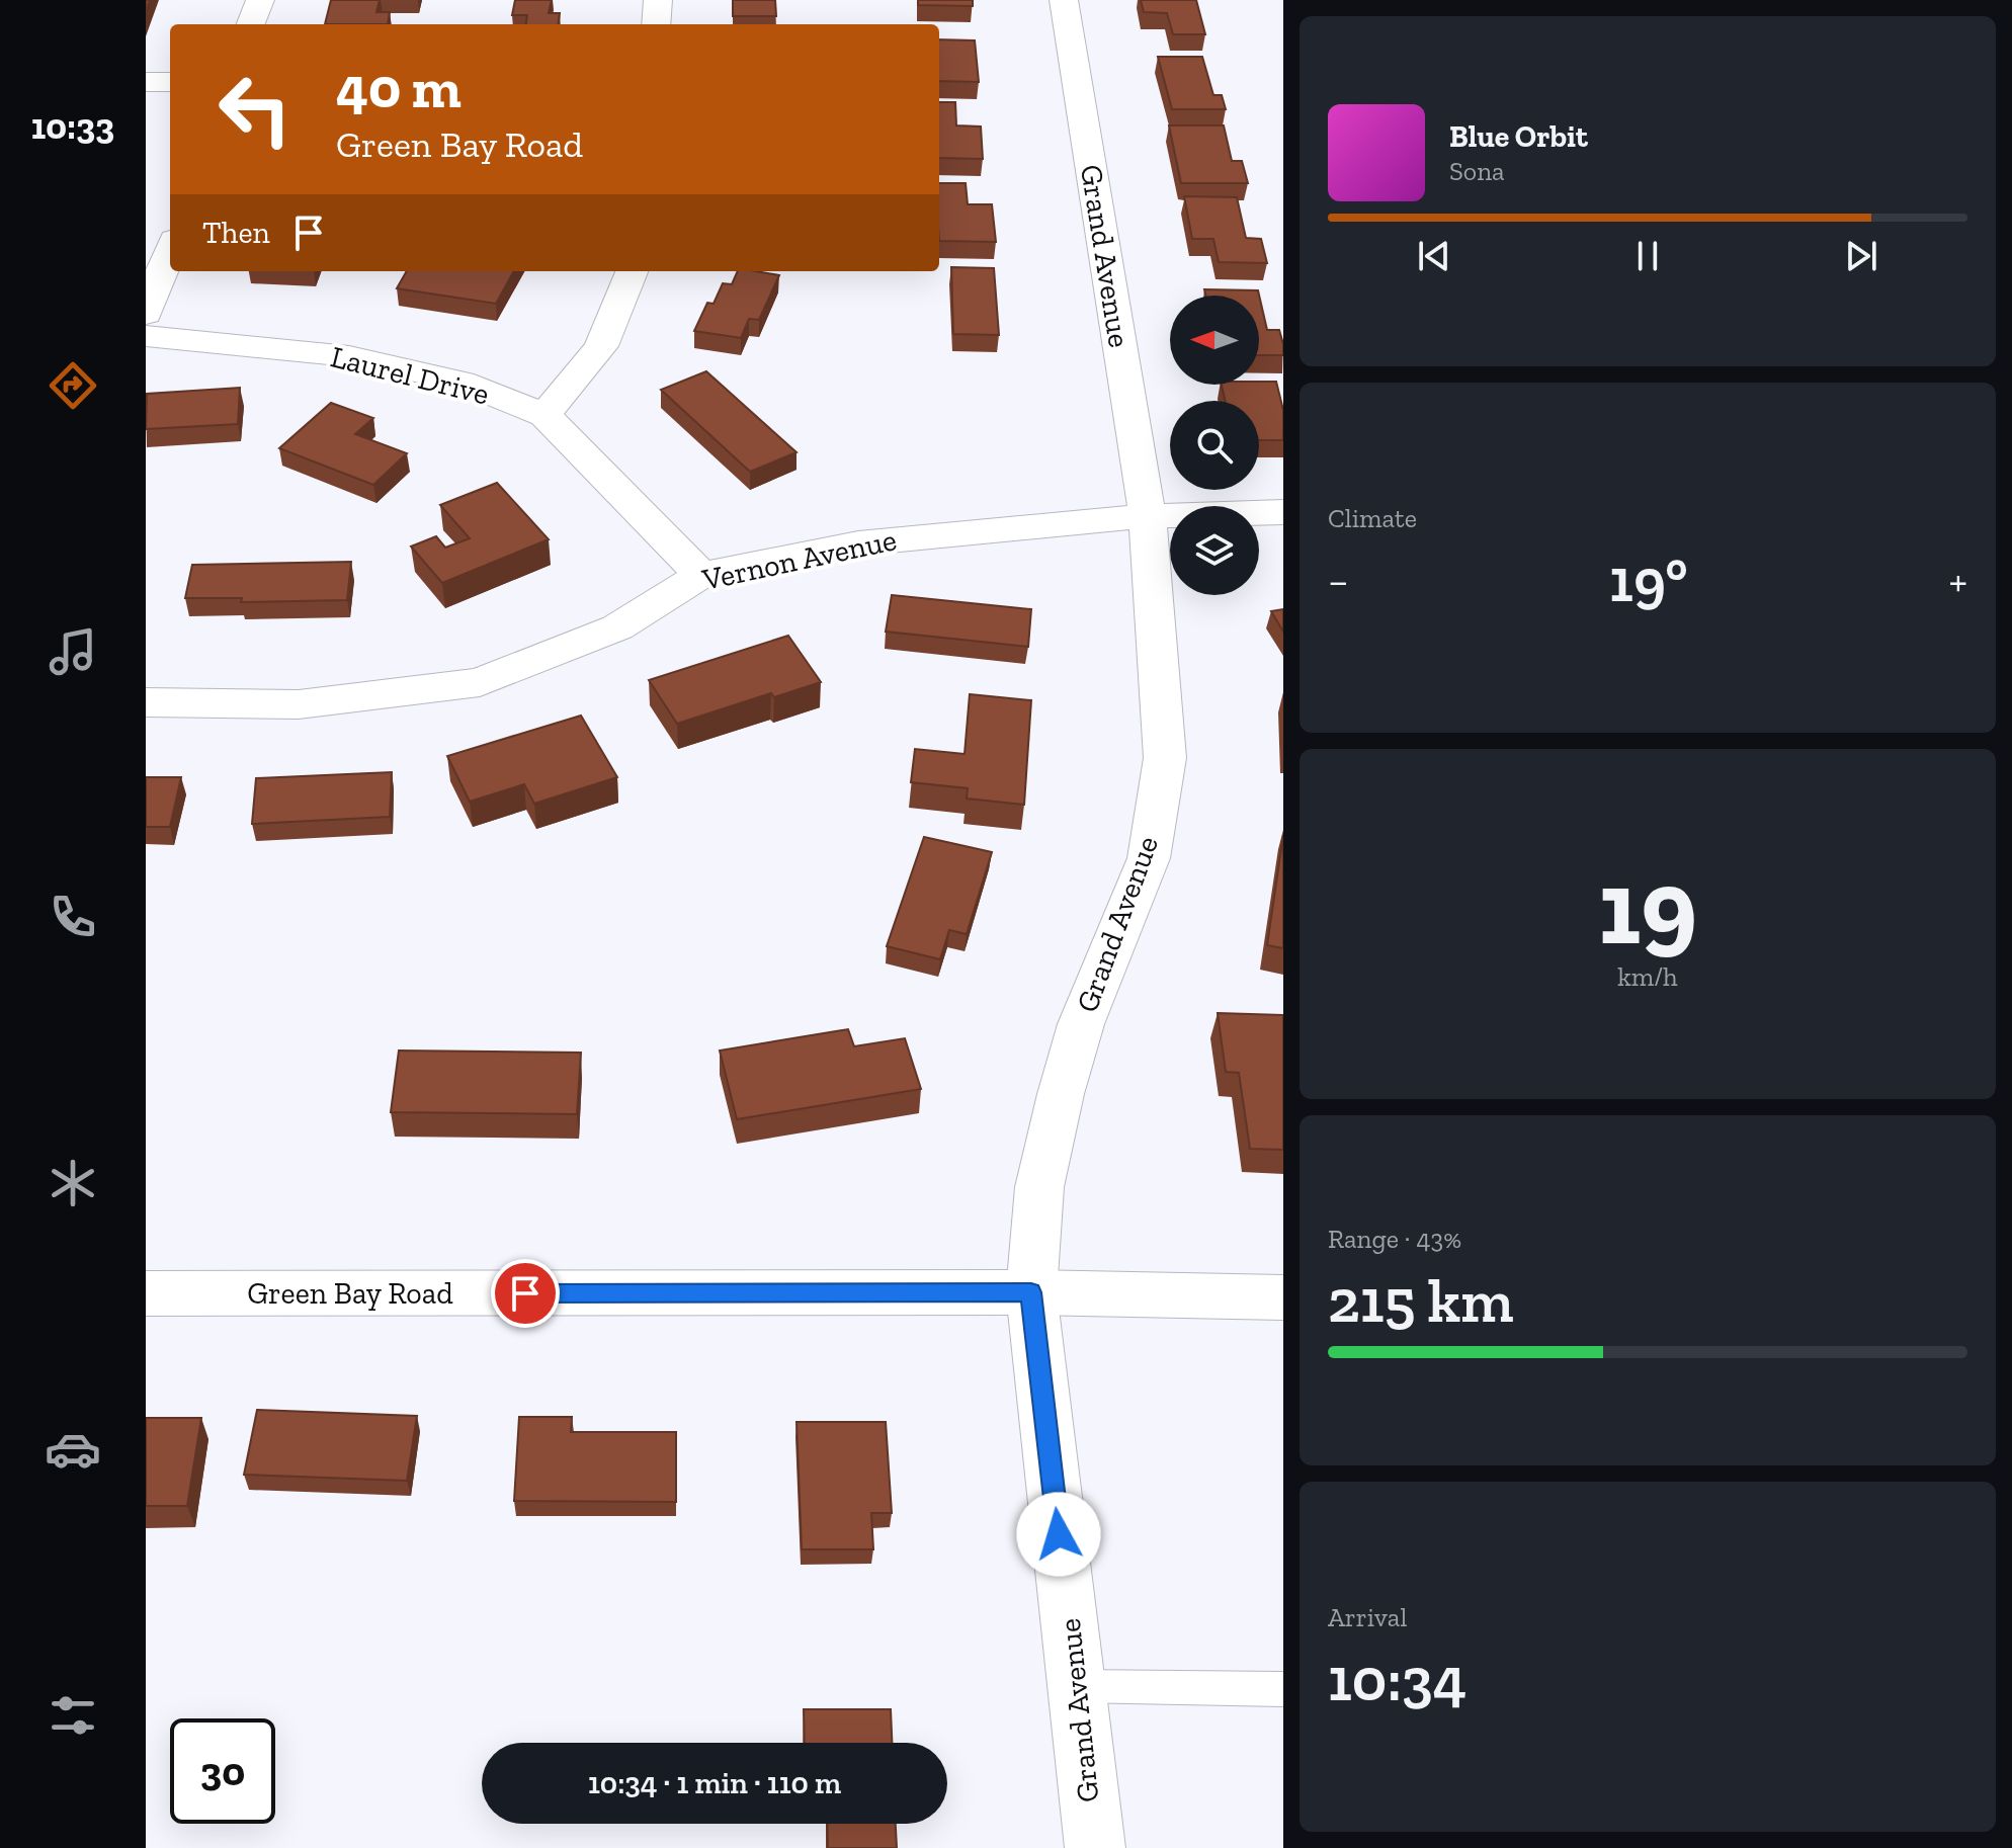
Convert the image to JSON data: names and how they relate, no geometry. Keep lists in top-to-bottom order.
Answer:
{
  "streets": {
    "street": [
      "Grand Avenue",
      "Laurel Drive",
      "Vernon Avenue",
      "Green Bay Road"
    ]
  },
  "crossings": [
    ["Grand Avenue", "Vernon Avenue"],
    ["Grand Avenue", "Green Bay Road"],
    ["Laurel Drive", "Vernon Avenue"]
  ],
  "north": "left",
  "page": {
    "tabs": "10:33",
    "turn": ["40 m", "Green Bay Road"],
    "song": ["Blue Orbit", "Sona"],
    "then": "Then",
    "tile": [
      "Climate",
      ["19", "km/h"],
      ["Range · 43%", "215 km"],
      ["Arrival", "10:34"]
    ],
    "heat": ["−", "19°", "+"],
    "limit": "30",
    "trip": "10:34 · 1 min · 110 m"
  }
}
